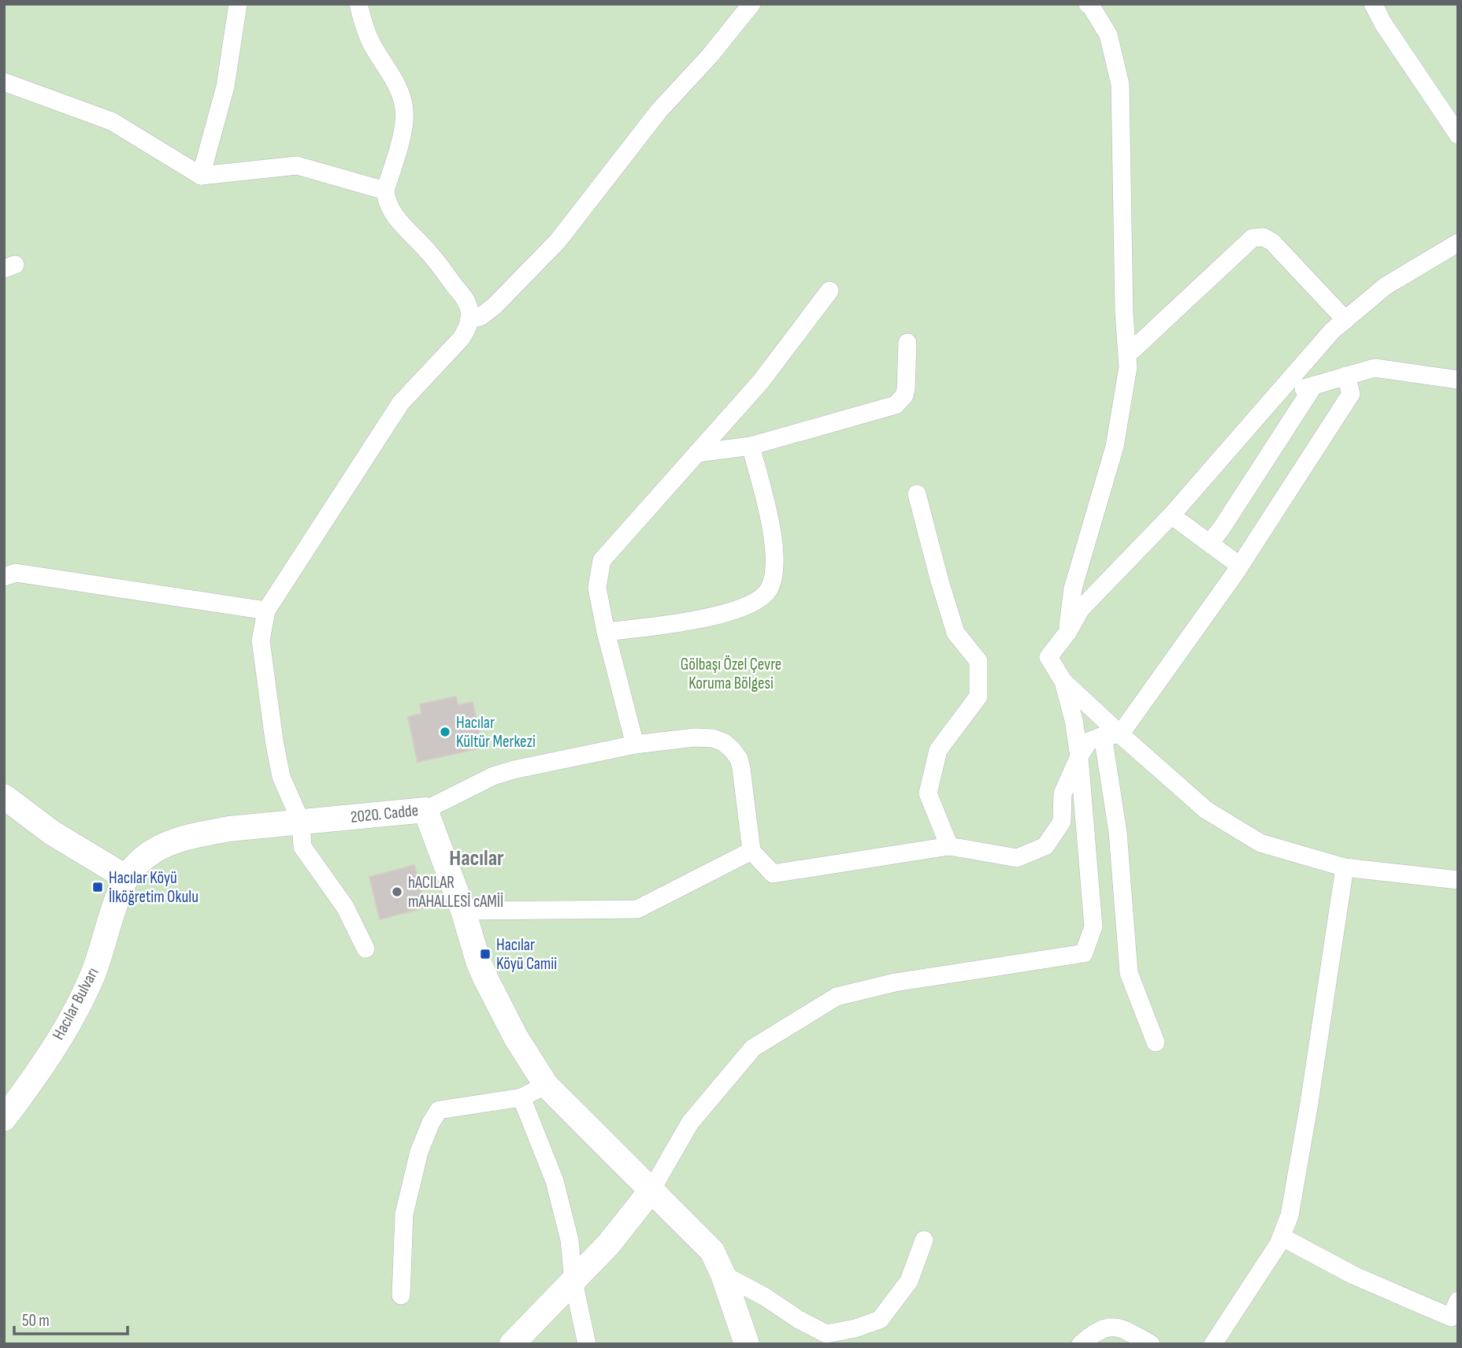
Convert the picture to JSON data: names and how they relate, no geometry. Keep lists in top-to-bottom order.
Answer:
{
  "streets": {
    "street": ["2020. Cadde", "Hacılar Bulvarı"]
  },
  "crossings": [
    ["2020. Cadde", "Hacılar Bulvarı"]
  ],
  "districts": ["Hacılar"],
  "parks": ["Gölbaşı Özel Çevre Koruma Bölgesi"],
  "places": {
    "other": ["Hacılar Kültür Merkezi", "hACILAR mAHALLESİ cAMİİ"],
    "transit": ["Hacılar Köyü İlköğretim Okulu", "Hacılar Köyü Camii"]
  },
  "scale_bar": "50 m"
}
